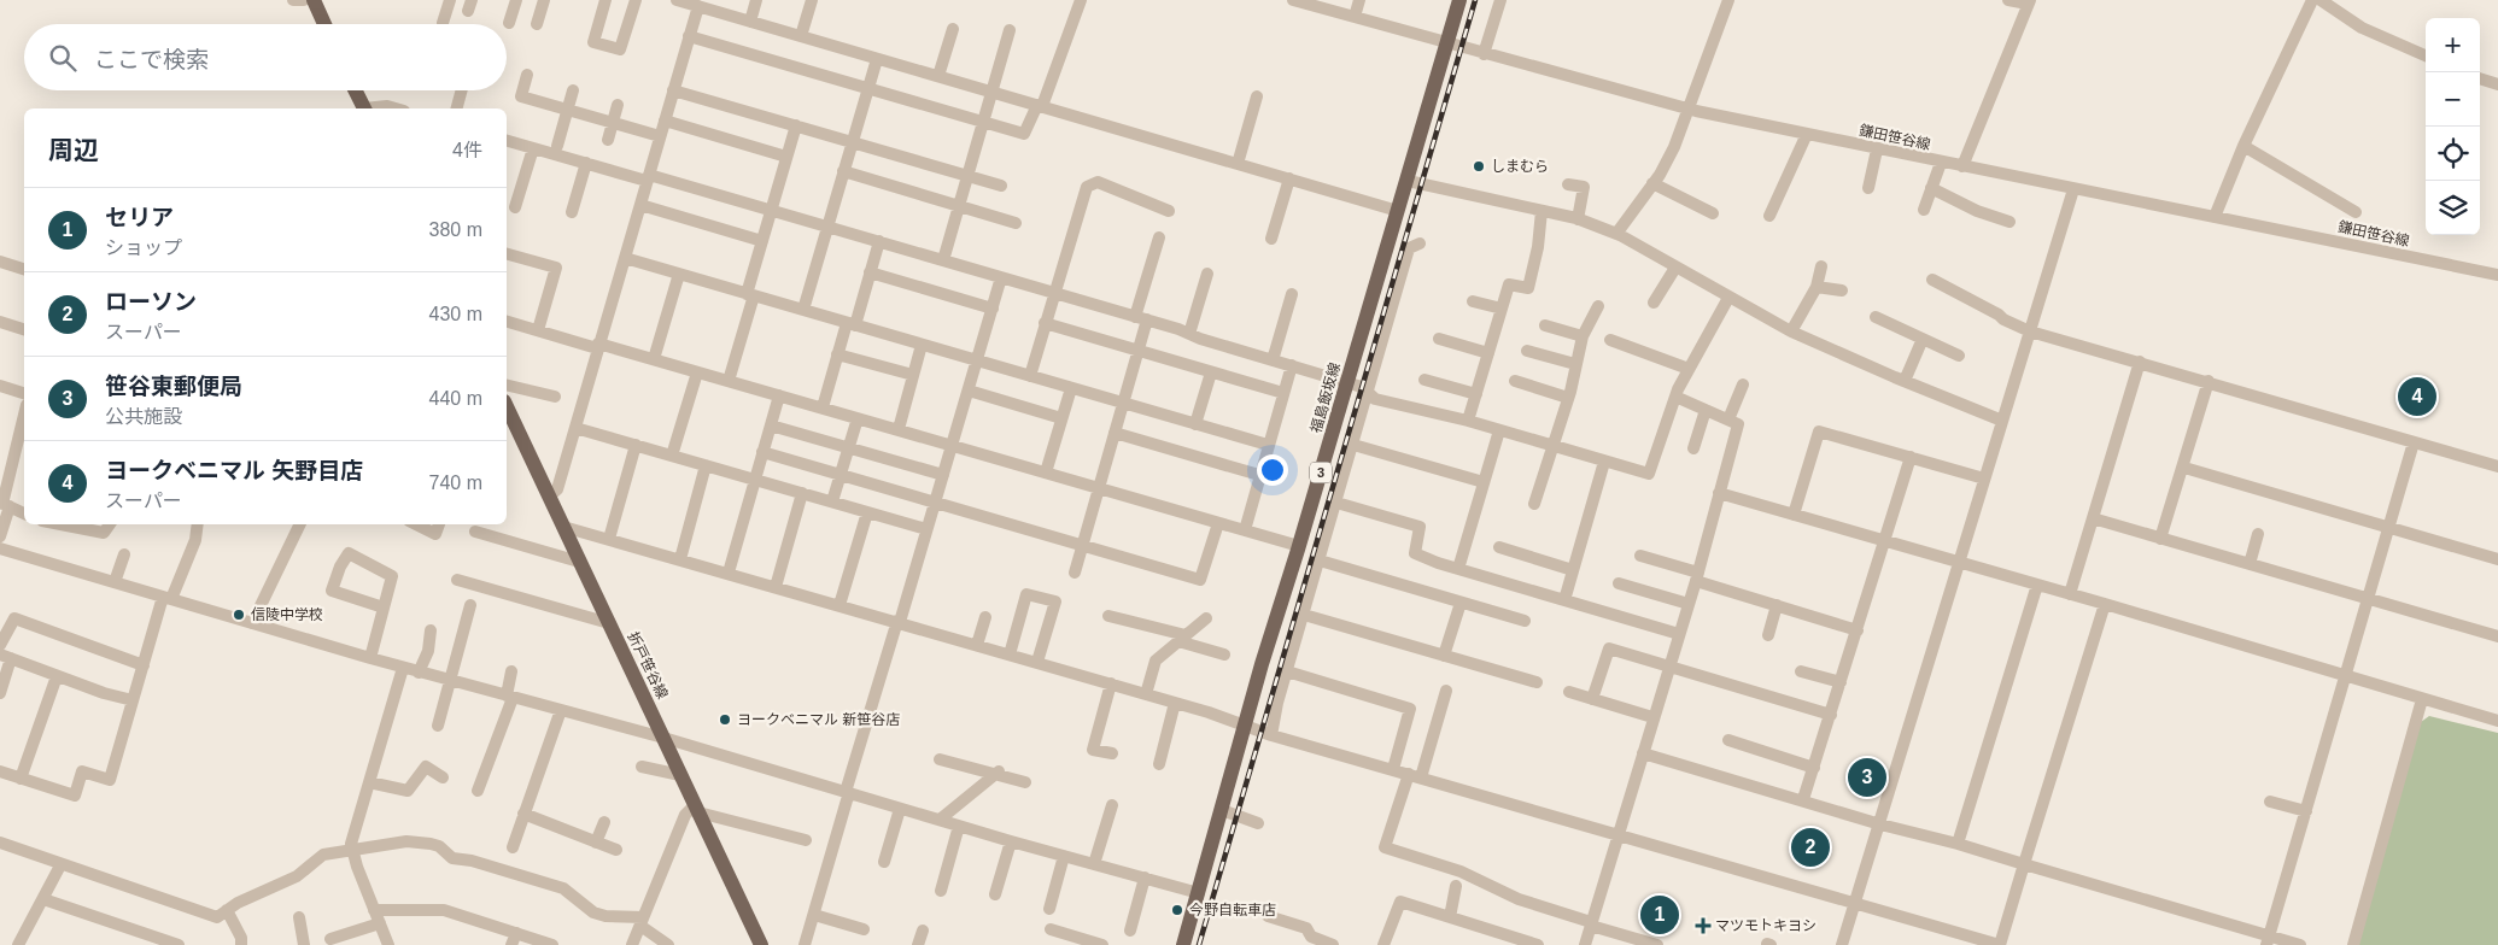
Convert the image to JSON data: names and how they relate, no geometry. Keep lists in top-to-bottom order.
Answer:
{
  "streets": {
    "main road": ["福島飯坂線", "3", "折戸笹谷線"],
    "street": ["鎌田笹谷線"]
  },
  "crossings": [
    ["鎌田笹谷線", "福島飯坂線"]
  ],
  "places": {
    "other": [
      "しまむら",
      "信陵中学校",
      "ヨークベニマル 新笹谷店",
      "今野自転車店"
    ],
    "health": ["マツモトキヨシ"]
  },
  "page": {
    "map_buttons": ["+", "−"],
    "search": "ここで検索",
    "heading": ["周辺", "4件"],
    "list": [
      {
        "mark": "1",
        "name": "セリア",
        "note": "ショップ",
        "value": "380 m"
      },
      {
        "mark": "2",
        "name": "ローソン",
        "note": "スーパー",
        "value": "430 m"
      },
      {
        "mark": "3",
        "name": "笹谷東郵便局",
        "note": "公共施設",
        "value": "440 m"
      },
      {
        "mark": "4",
        "name": "ヨークベニマル 矢野目店",
        "note": "スーパー",
        "value": "740 m"
      }
    ],
    "pins": [
      "4",
      "3",
      "2",
      "1"
    ]
  }
}
